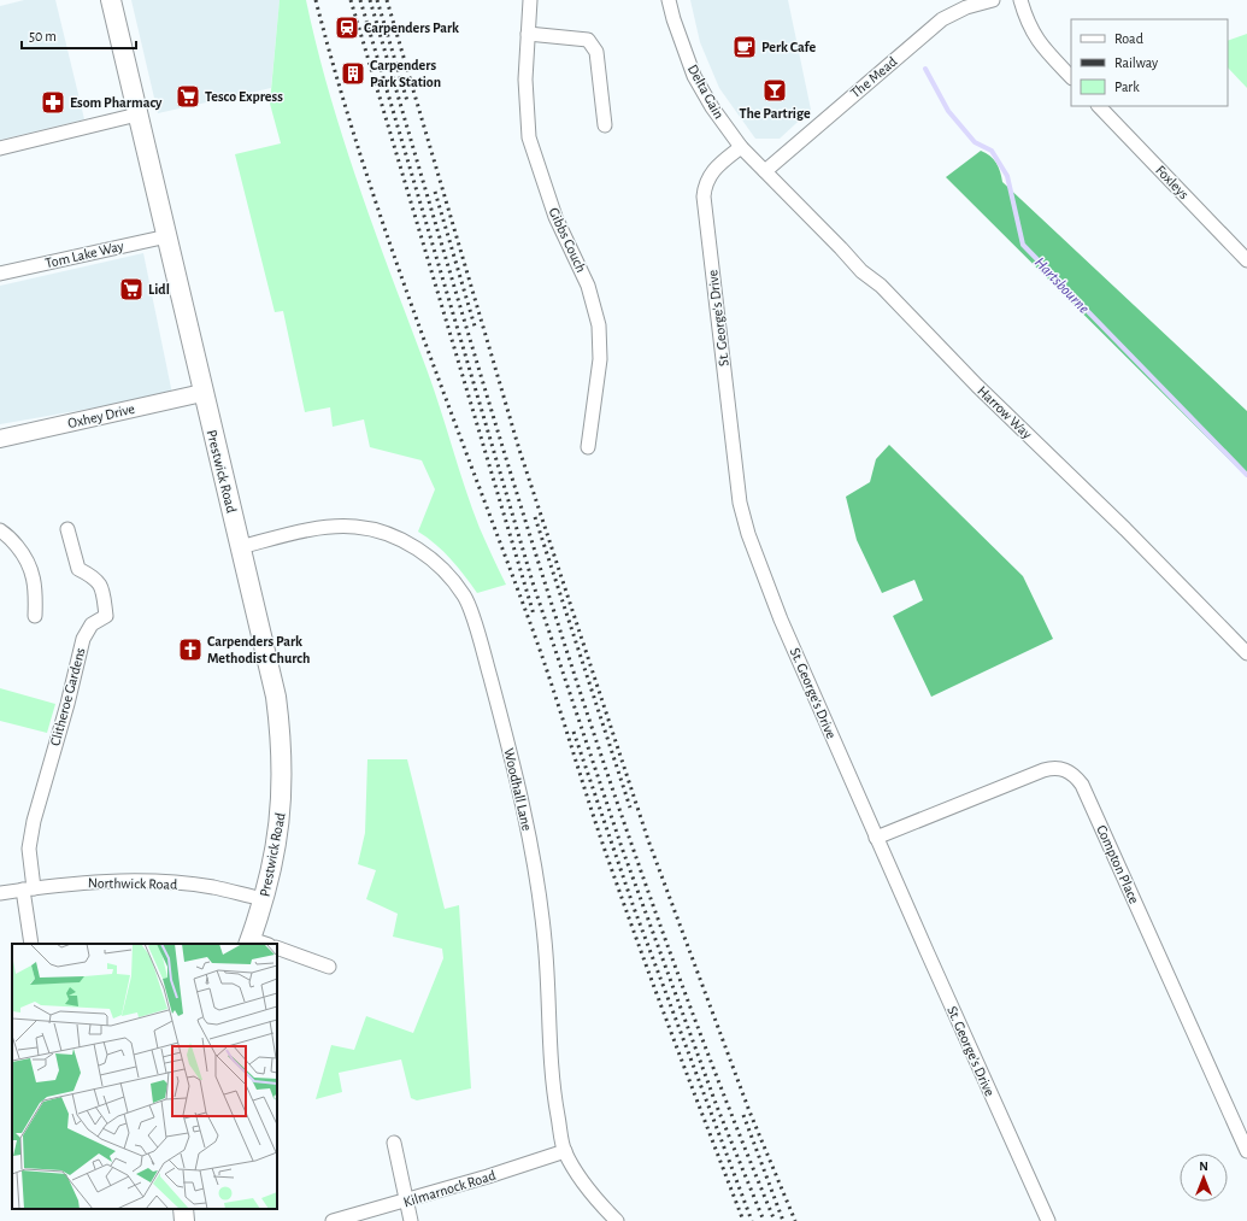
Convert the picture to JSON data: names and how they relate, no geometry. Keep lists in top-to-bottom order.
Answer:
{
  "streets": {
    "main road": ["Prestwick Road"],
    "street": [
      "The Mead",
      "Delta Gain",
      "Foxleys",
      "Gibbs Couch",
      "Tom Lake Way",
      "St. George's Drive",
      "Harrow Way",
      "Oxhey Drive",
      "Clitheroe Gardens",
      "Woodhall Lane",
      "Compton Place",
      "Northwick Road",
      "Kilmarnock Road"
    ]
  },
  "crossings": [
    ["The Mead", "Delta Gain"],
    ["The Mead", "Harrow Way"],
    ["Delta Gain", "St. George's Drive"],
    ["Delta Gain", "Harrow Way"],
    ["Tom Lake Way", "Prestwick Road"],
    ["St. George's Drive", "Compton Place"],
    ["Oxhey Drive", "Prestwick Road"],
    ["Prestwick Road", "Woodhall Lane"],
    ["Prestwick Road", "Northwick Road"],
    ["Clitheroe Gardens", "Northwick Road"],
    ["Woodhall Lane", "Kilmarnock Road"]
  ],
  "water": ["Hartsbourne"],
  "places": {
    "station": ["Carpenders Park"],
    "cafe": ["Perk Cafe"],
    "building": ["Carpenders Park Station"],
    "bar": ["The Partrige"],
    "supermarket": ["Tesco Express", "Lidl"],
    "pharmacy": ["Esom Pharmacy"],
    "church": ["Carpenders Park Methodist Church"]
  },
  "legend": ["Road", "Railway", "Park"],
  "scale_bar": "50 m",
  "north": "top"
}
